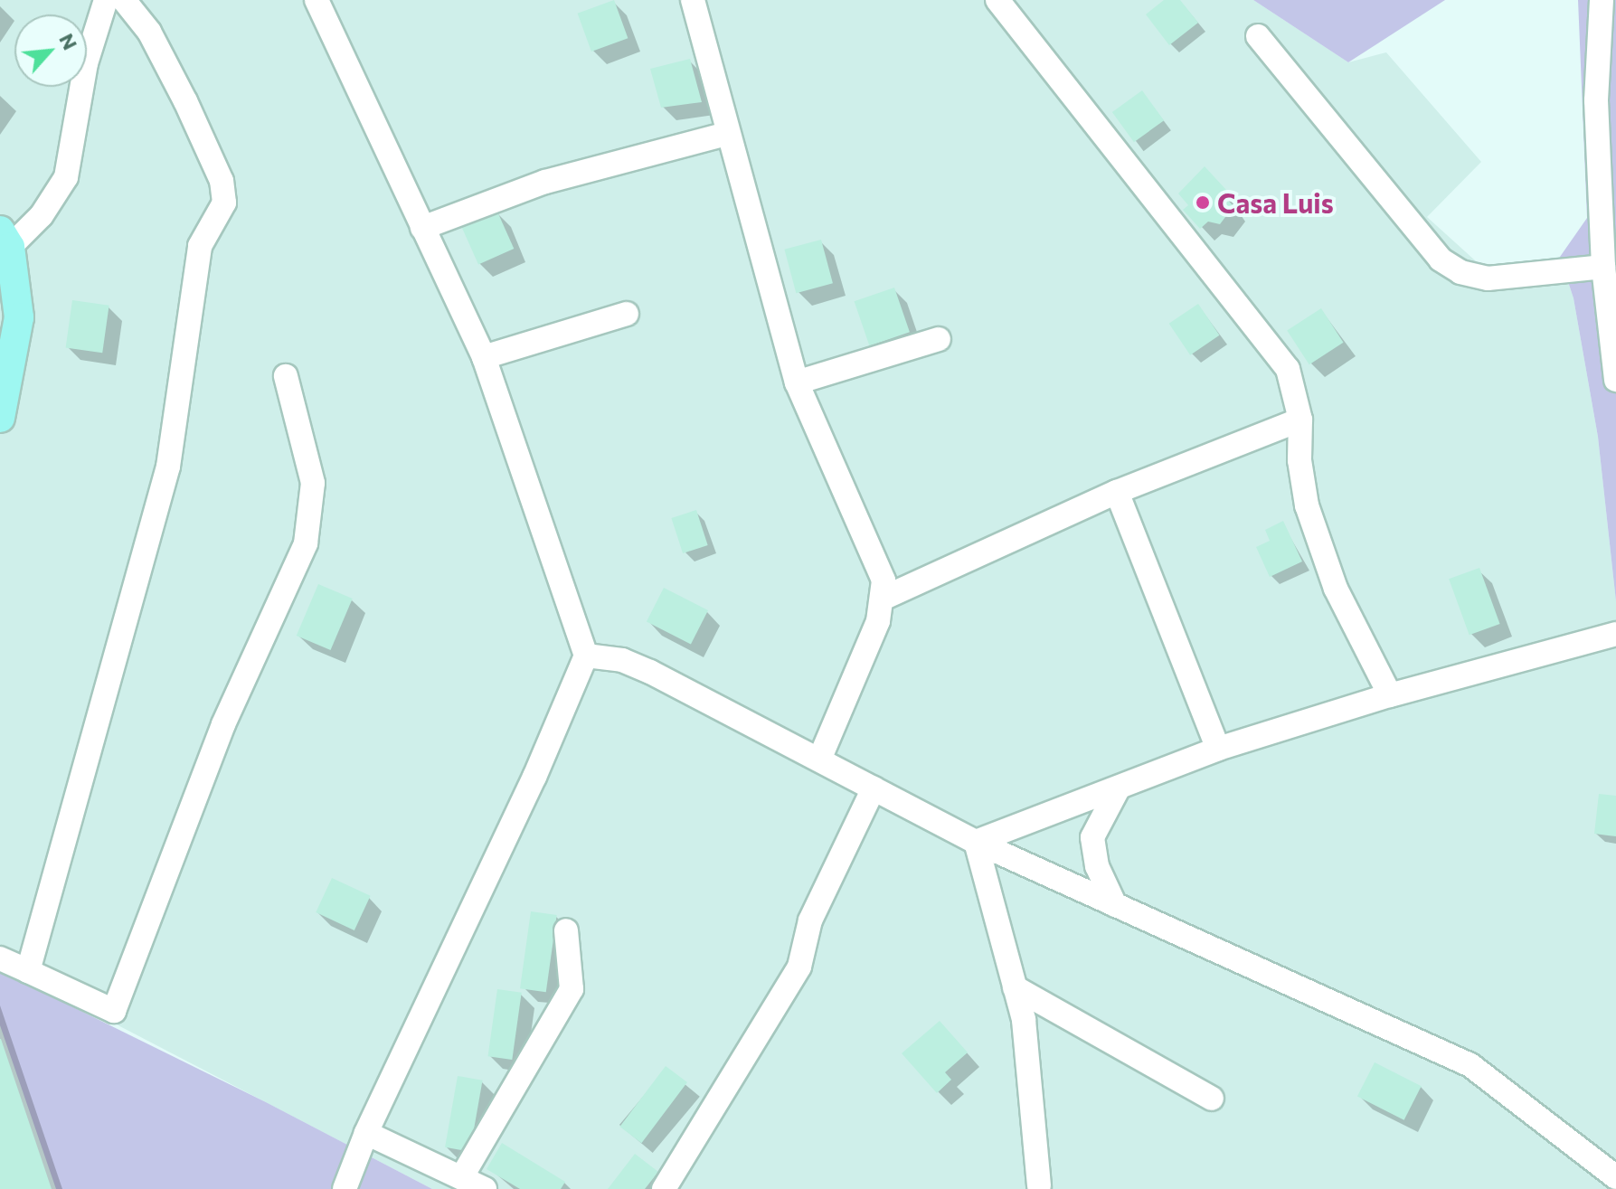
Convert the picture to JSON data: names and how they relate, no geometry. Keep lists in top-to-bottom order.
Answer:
{
  "places": ["Casa Luis"],
  "north": "top right"
}
